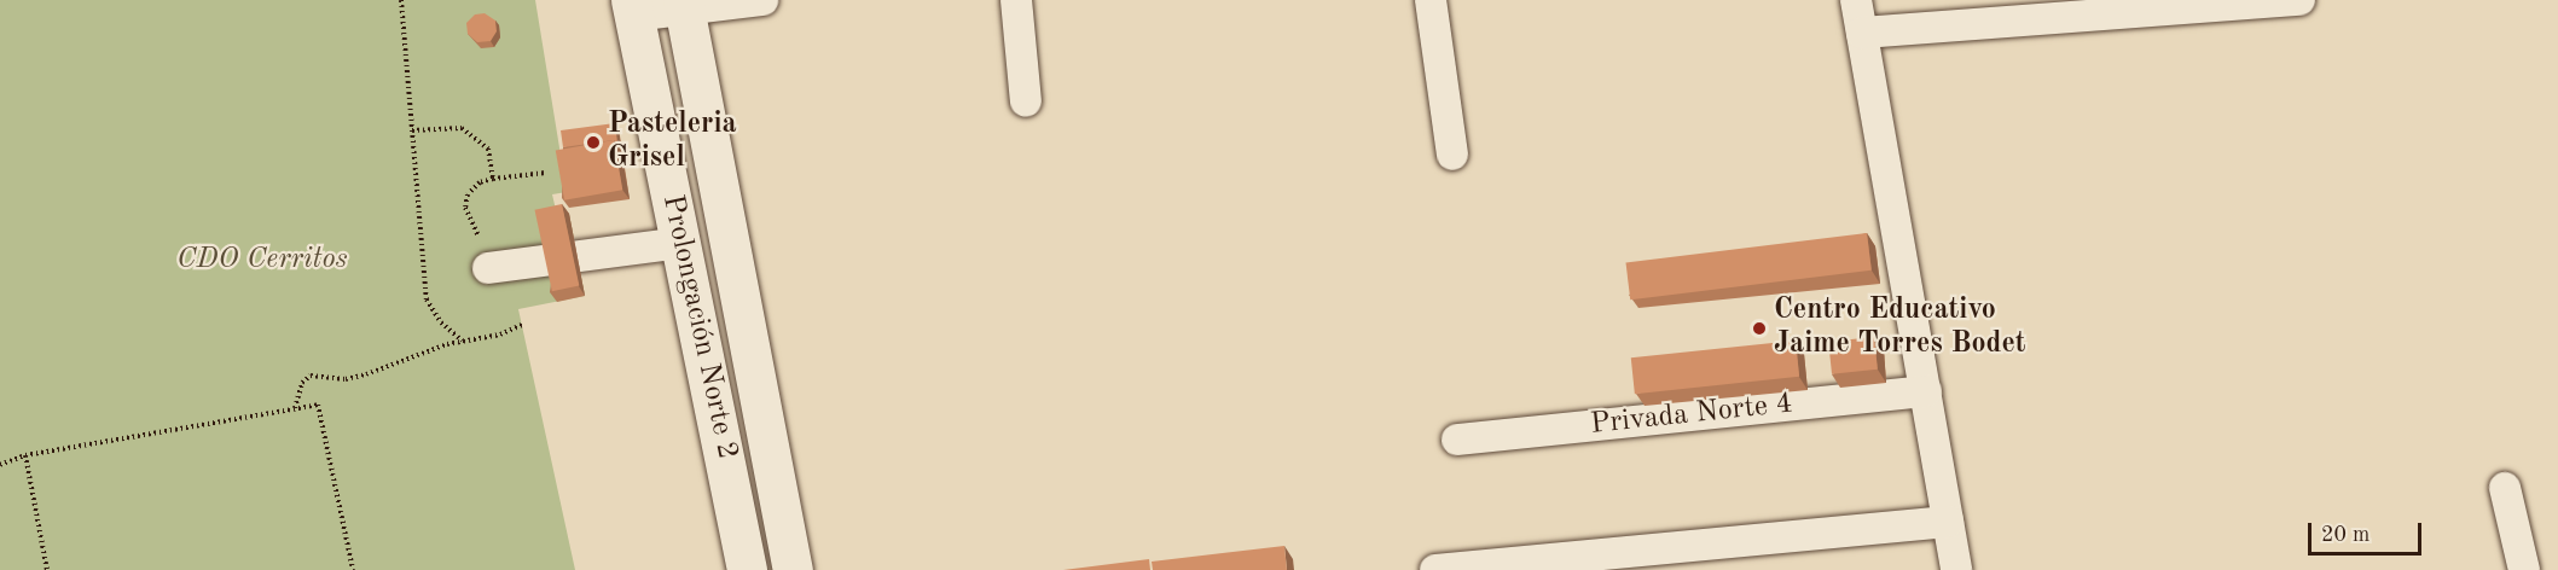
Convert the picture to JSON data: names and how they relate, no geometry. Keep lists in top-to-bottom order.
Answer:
{
  "streets": {
    "main road": ["Prolongación Norte 2"],
    "street": ["Privada Norte 4"]
  },
  "parks": ["CDO Cerritos"],
  "places": ["Pasteleria Grisel", "Centro Educativo Jaime Torres Bodet"],
  "scale_bar": "20 m"
}
